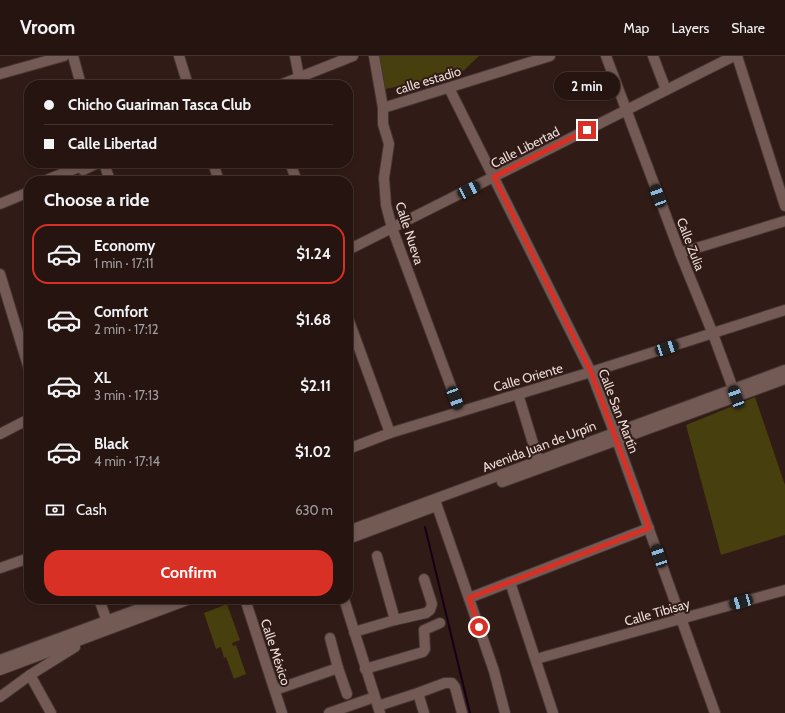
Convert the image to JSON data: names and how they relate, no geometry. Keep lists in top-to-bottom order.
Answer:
{
  "streets": {
    "street": [
      "calle estadio",
      "Calle Libertad",
      "Calle Nueva",
      "Calle Zulia",
      "Calle Oriente",
      "Calle San Martín",
      "Avenida Juan de Urpín",
      "Calle Tibisay",
      "Calle México"
    ]
  },
  "crossings": [
    ["calle estadio", "Calle Nueva"],
    ["calle estadio", "Calle San Martín"],
    ["Calle Libertad", "Calle Nueva"],
    ["Calle Libertad", "Calle Zulia"],
    ["Calle Libertad", "Calle San Martín"],
    ["Calle Nueva", "Calle Oriente"],
    ["Calle Zulia", "Calle Oriente"],
    ["Calle Zulia", "Avenida Juan de Urpín"],
    ["Calle Oriente", "Calle San Martín"],
    ["Calle San Martín", "Avenida Juan de Urpín"],
    ["Calle San Martín", "Calle Tibisay"]
  ],
  "page": {
    "header": "Vroom",
    "nav": ["Map", "Layers", "Share"],
    "bubble": "2 min",
    "banner": ["Chicho Guariman Tasca Club", "Calle Libertad"],
    "heading": "Choose a ride",
    "list": [
      {
        "name": "Economy",
        "note": "1 min · 17:11",
        "value": "$1.24"
      },
      {
        "name": "Comfort",
        "note": "2 min · 17:12",
        "value": "$1.68"
      },
      {
        "name": "XL",
        "note": "3 min · 17:13",
        "value": "$2.11"
      },
      {
        "name": "Black",
        "note": "4 min · 17:14",
        "value": "$1.02"
      }
    ],
    "pay": ["Cash", "630 m"],
    "buttons": "Confirm"
  }
}
